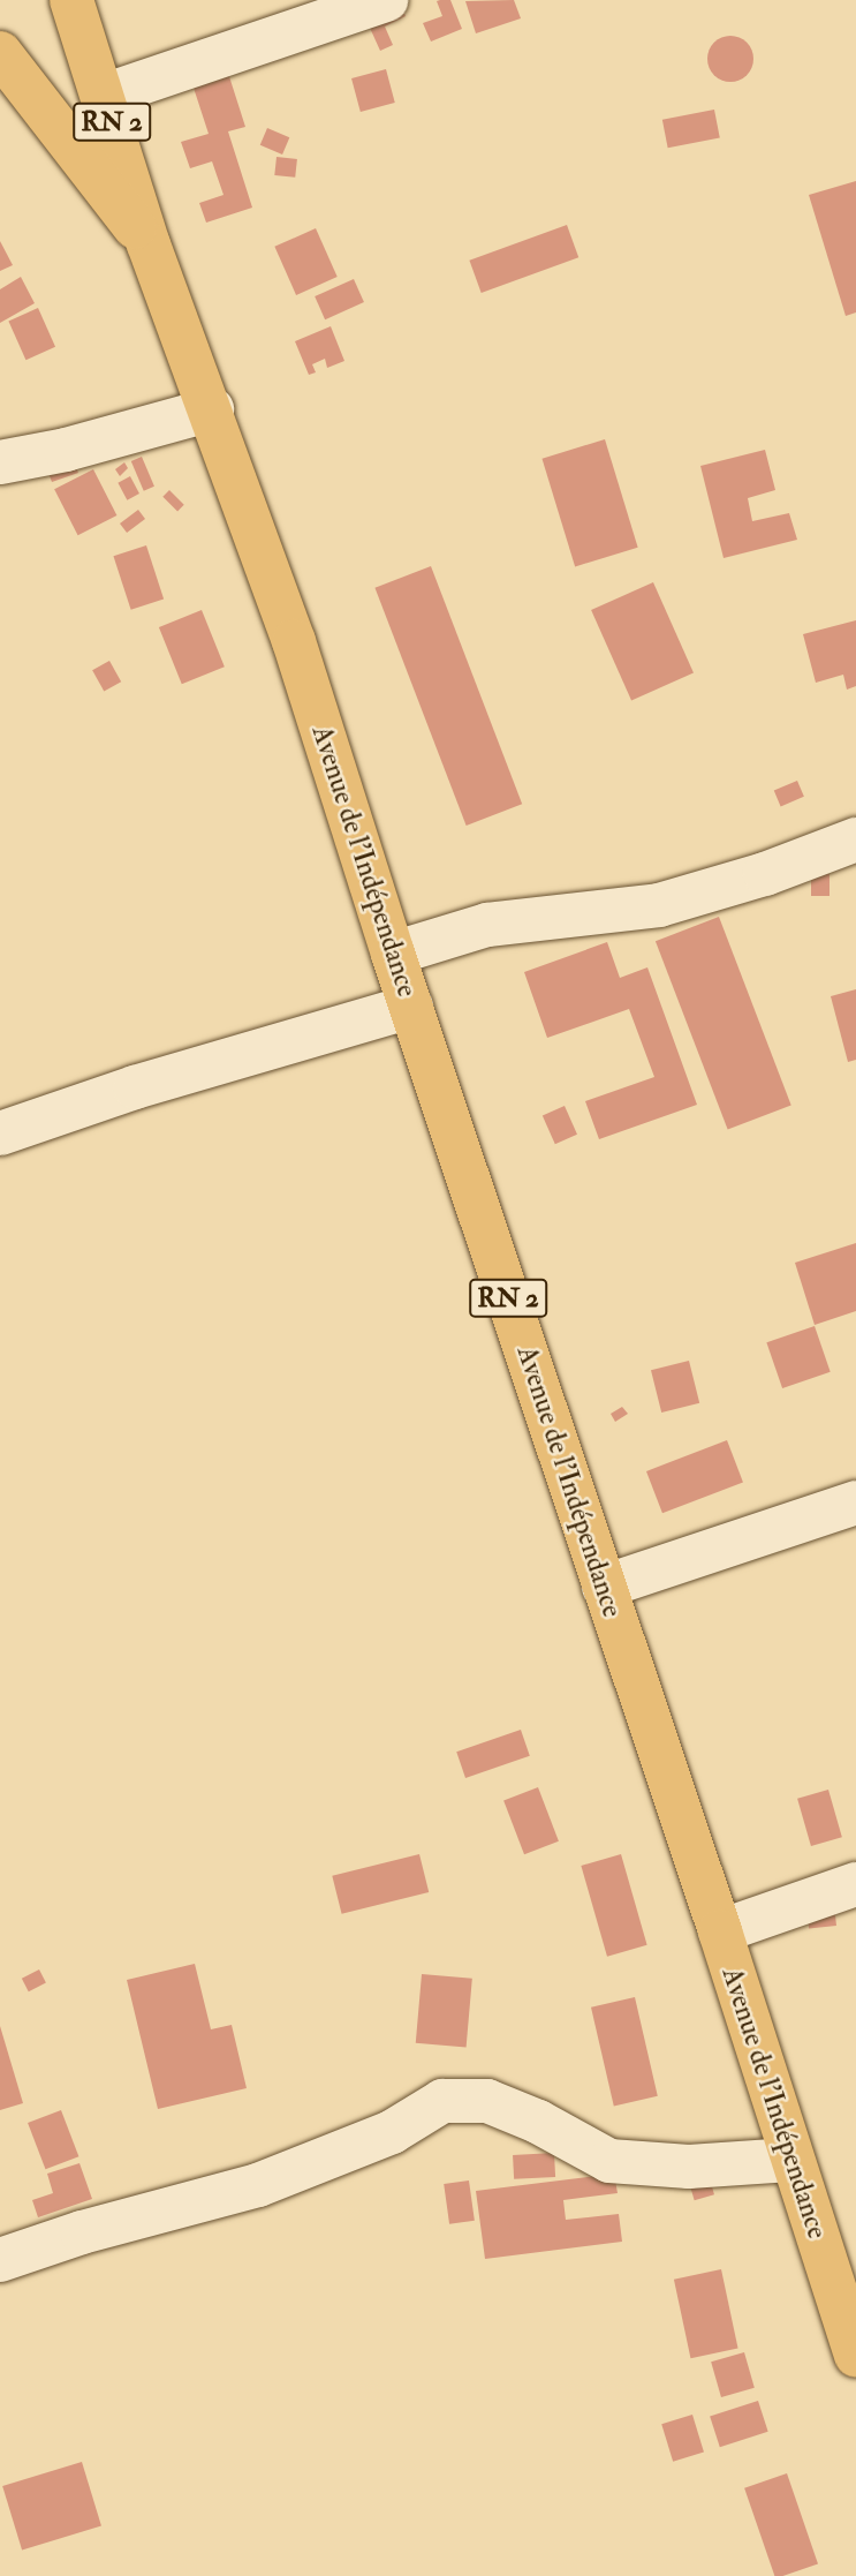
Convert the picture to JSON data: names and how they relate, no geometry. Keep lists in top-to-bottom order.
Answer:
{
  "streets": {
    "main road": ["RN 2", "Avenue de l'Indépendance"]
  },
  "crossings": [
    ["RN 2", "Avenue de l'Indépendance"]
  ]
}
